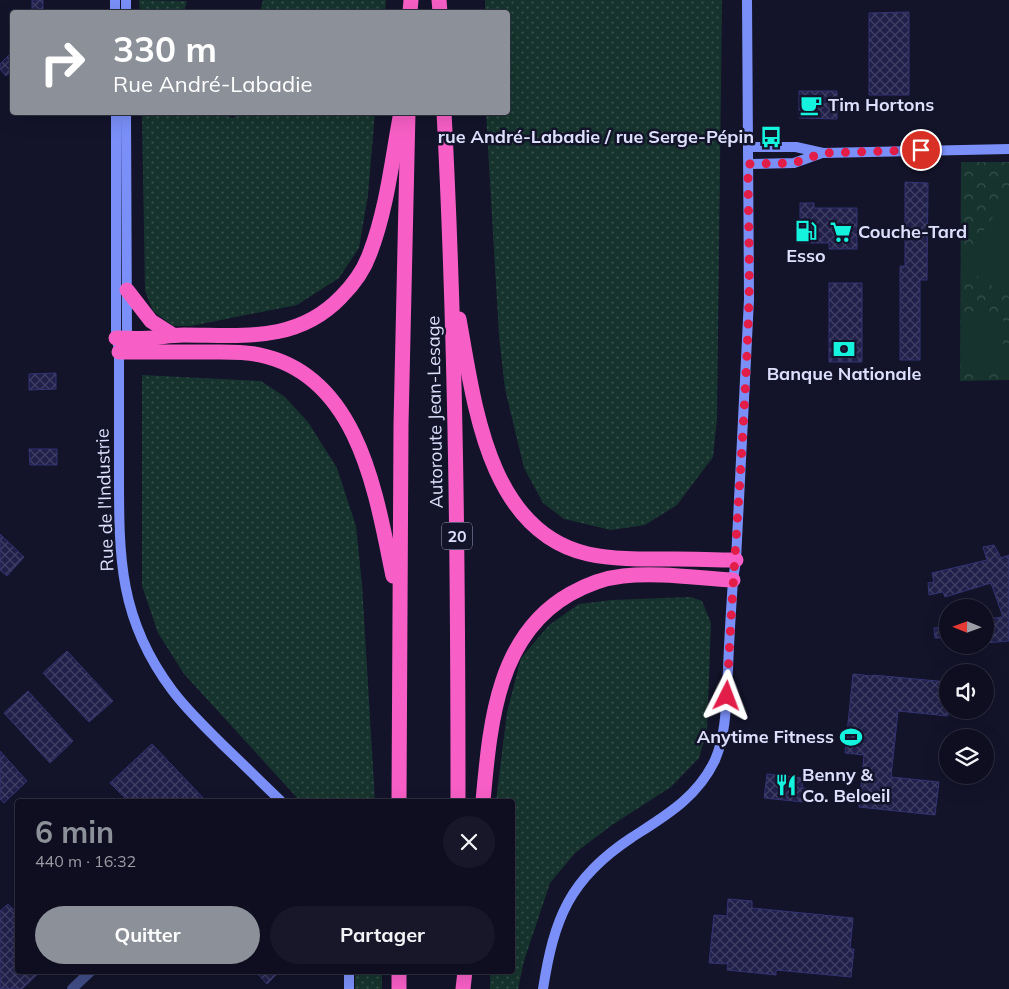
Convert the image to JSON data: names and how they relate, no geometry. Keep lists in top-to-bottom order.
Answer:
{
  "streets": {
    "highway": ["Autoroute Jean-Lesage", "20"],
    "street": ["Rue de l'Industrie"]
  },
  "places": {
    "cafe": ["Tim Hortons"],
    "bus stop": ["rue André-Labadie / rue Serge-Pépin"],
    "fuel station": ["Esso"],
    "supermarket": ["Couche-Tard"],
    "bank": ["Banque Nationale"],
    "sports": ["Anytime Fitness"],
    "restaurant": ["Benny & Co. Beloeil"]
  },
  "north": "left",
  "page": {
    "turn": ["330 m", "Rue André-Labadie"],
    "heading": ["6 min", "440 m · 16:32"],
    "buttons": ["Quitter", "Partager"]
  }
}
